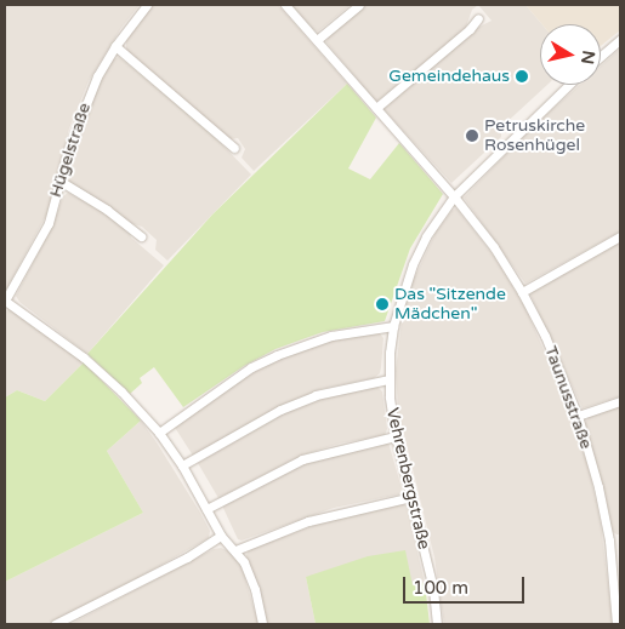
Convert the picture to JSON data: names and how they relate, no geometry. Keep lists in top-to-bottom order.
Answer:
{
  "streets": {
    "street": ["Hügelstraße", "Taunusstraße", "Vehrenbergstraße"]
  },
  "crossings": [
    ["Taunusstraße", "Vehrenbergstraße"]
  ],
  "places": ["Gemeindehaus", "Petruskirche Rosenhügel", "Das \"Sitzende Mädchen\""],
  "scale_bar": "100 m",
  "north": "right"
}
